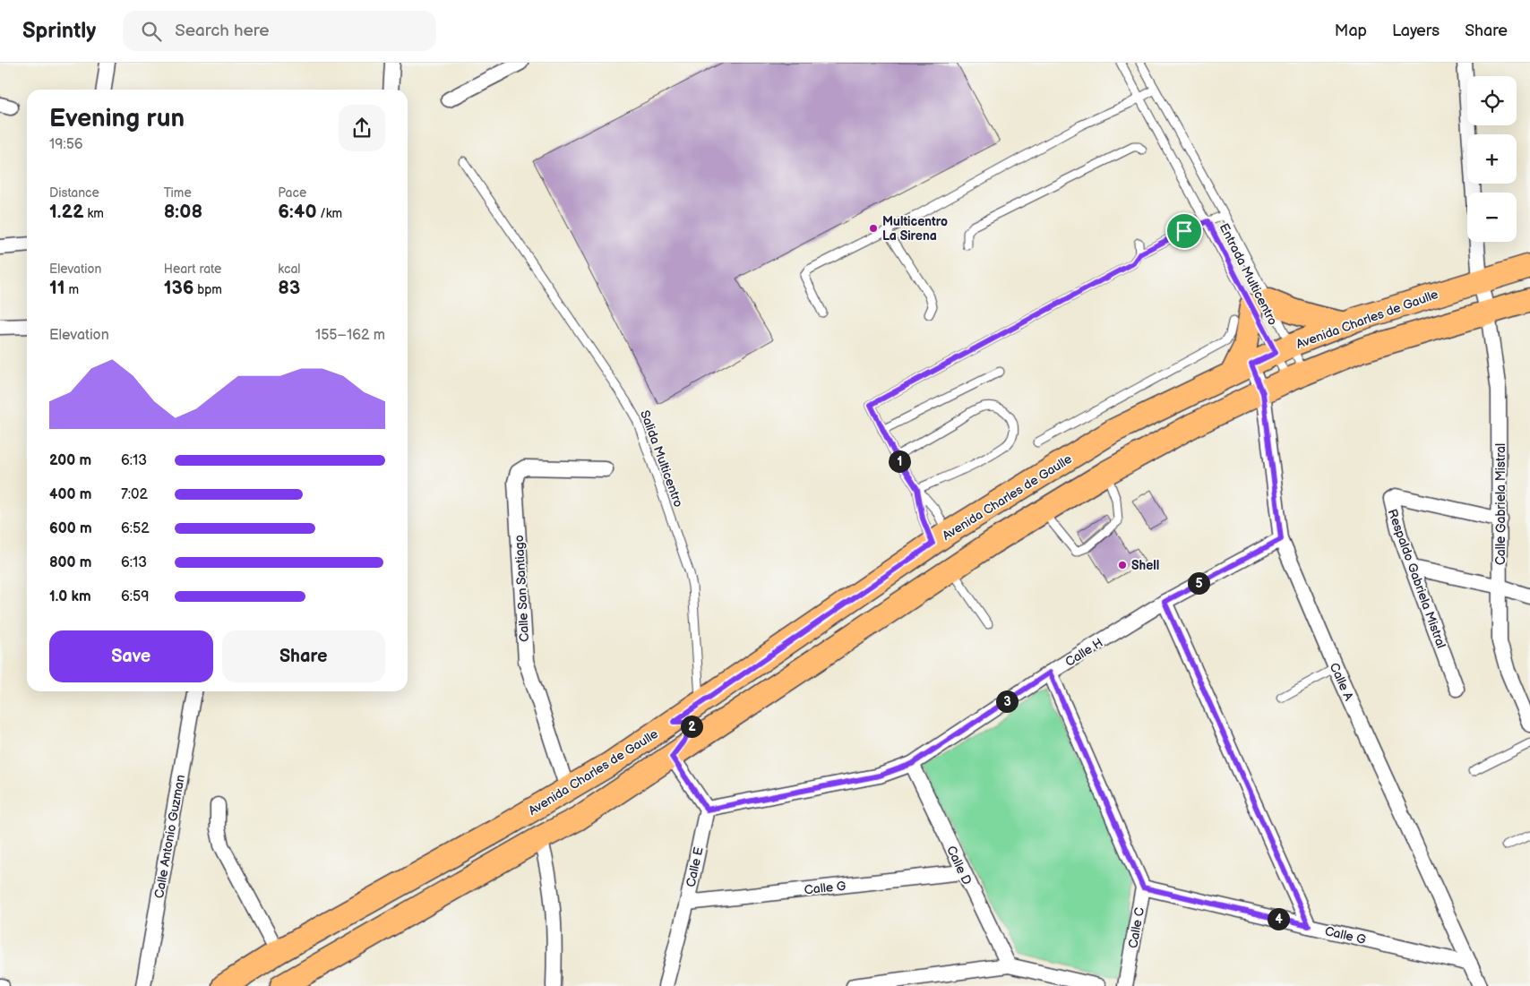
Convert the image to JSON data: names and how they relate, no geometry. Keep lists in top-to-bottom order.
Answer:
{
  "streets": {
    "main road": ["Avenida Charles de Gaulle"],
    "street": [
      "Calle Gabriela Mistral",
      "Respaldo Gabriela Mistral",
      "Calle San Santiago",
      "Calle H",
      "Calle A",
      "Calle Antonio Guzman",
      "Calle D",
      "Calle E",
      "Calle G",
      "Calle C"
    ],
    "lane": ["Entrada Multicentro", "Salida Multicentro"]
  },
  "crossings": [
    ["Entrada Multicentro", "Avenida Charles de Gaulle"],
    ["Avenida Charles de Gaulle", "Salida Multicentro"],
    ["Avenida Charles de Gaulle", "Calle Gabriela Mistral"],
    ["Avenida Charles de Gaulle", "Calle San Santiago"],
    ["Avenida Charles de Gaulle", "Calle A"],
    ["Calle Gabriela Mistral", "Respaldo Gabriela Mistral"],
    ["Calle H", "Calle A"],
    ["Calle H", "Calle D"],
    ["Calle H", "Calle E"],
    ["Calle A", "Calle G"],
    ["Calle D", "Calle G"],
    ["Calle E", "Calle G"],
    ["Calle G", "Calle C"]
  ],
  "places": ["Multicentro La Sirena", "Shell"],
  "page": {
    "header": "Sprintly",
    "search": "Search here",
    "nav": ["Map", "Layers", "Share"],
    "map_buttons": ["+", "−"],
    "heading": ["Evening run", "19:56"],
    "stats": [
      ["Distance", "1.22 km"],
      ["Time", "8:08"],
      ["Pace", "6:40 /km"],
      ["Elevation", "11 m"],
      ["Heart rate", "136 bpm"],
      ["kcal", "83"]
    ],
    "chart": ["Elevation", "155–162 m"],
    "list": [
      {
        "name": "200 m",
        "note": "6:13"
      },
      {
        "name": "400 m",
        "note": "7:02"
      },
      {
        "name": "600 m",
        "note": "6:52"
      },
      {
        "name": "800 m",
        "note": "6:13"
      },
      {
        "name": "1.0 km",
        "note": "6:59"
      }
    ],
    "pins": [
      "1",
      "5",
      "3",
      "2",
      "4"
    ],
    "buttons": ["Save", "Share"]
  }
}
